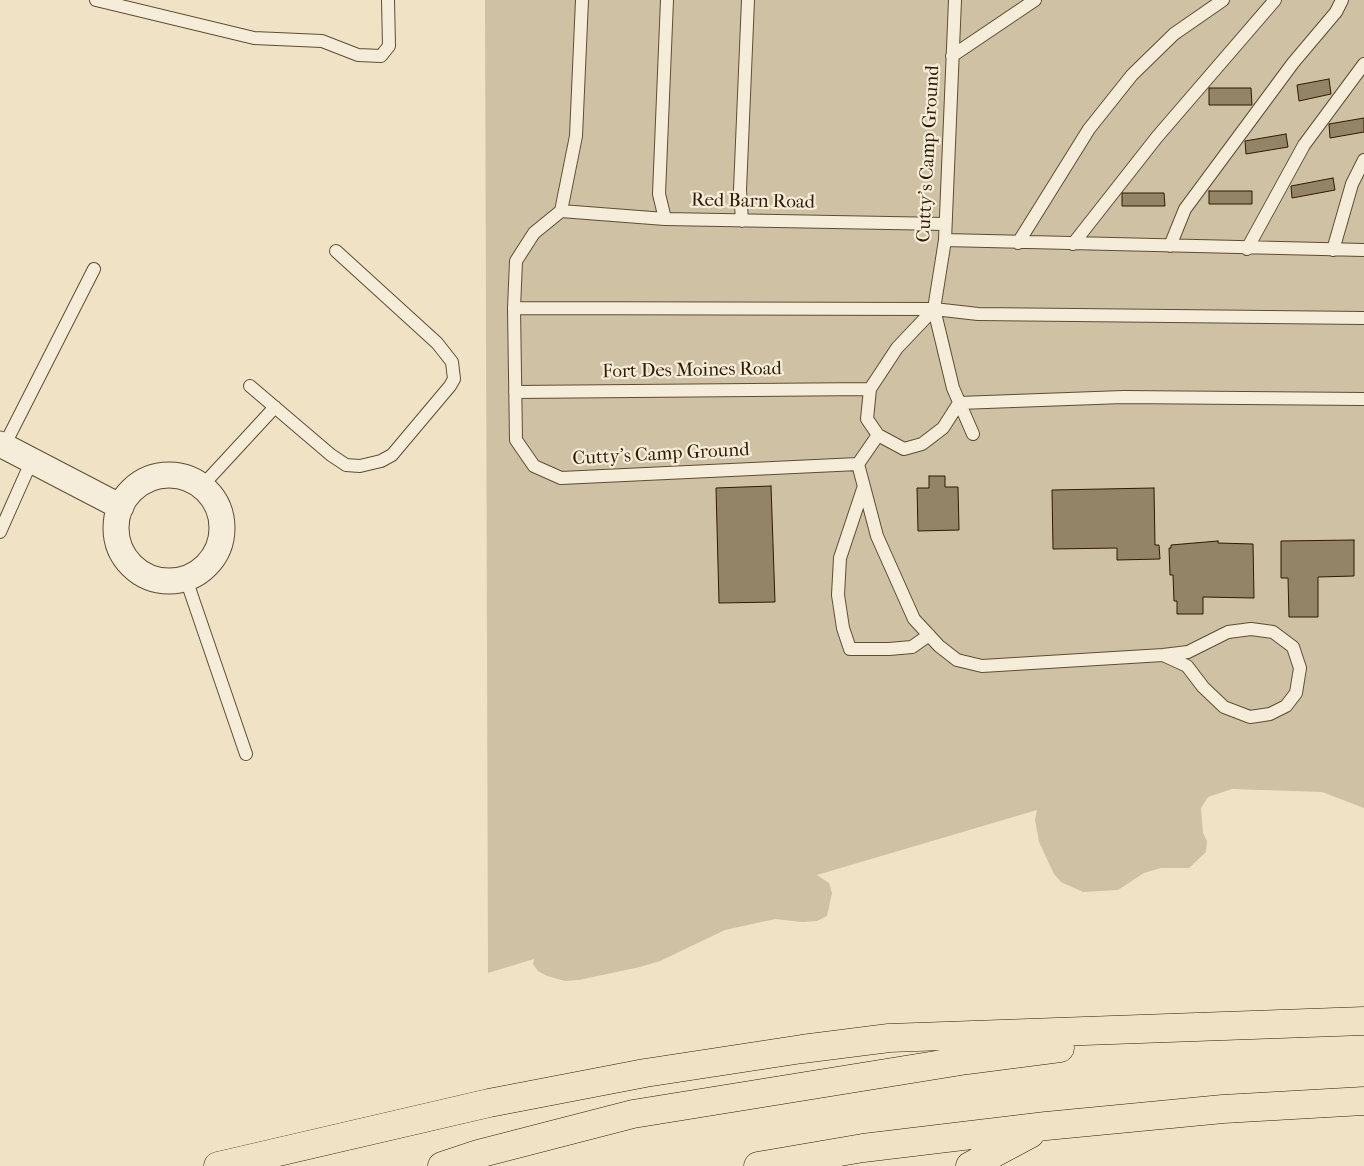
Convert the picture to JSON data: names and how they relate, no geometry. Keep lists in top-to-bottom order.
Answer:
{
  "streets": {
    "lane": ["Cutty's Camp Ground", "Red Barn Road", "Fort Des Moines Road"]
  },
  "crossings": [
    ["Cutty's Camp Ground", "Red Barn Road"],
    ["Cutty's Camp Ground", "Fort Des Moines Road"]
  ]
}
